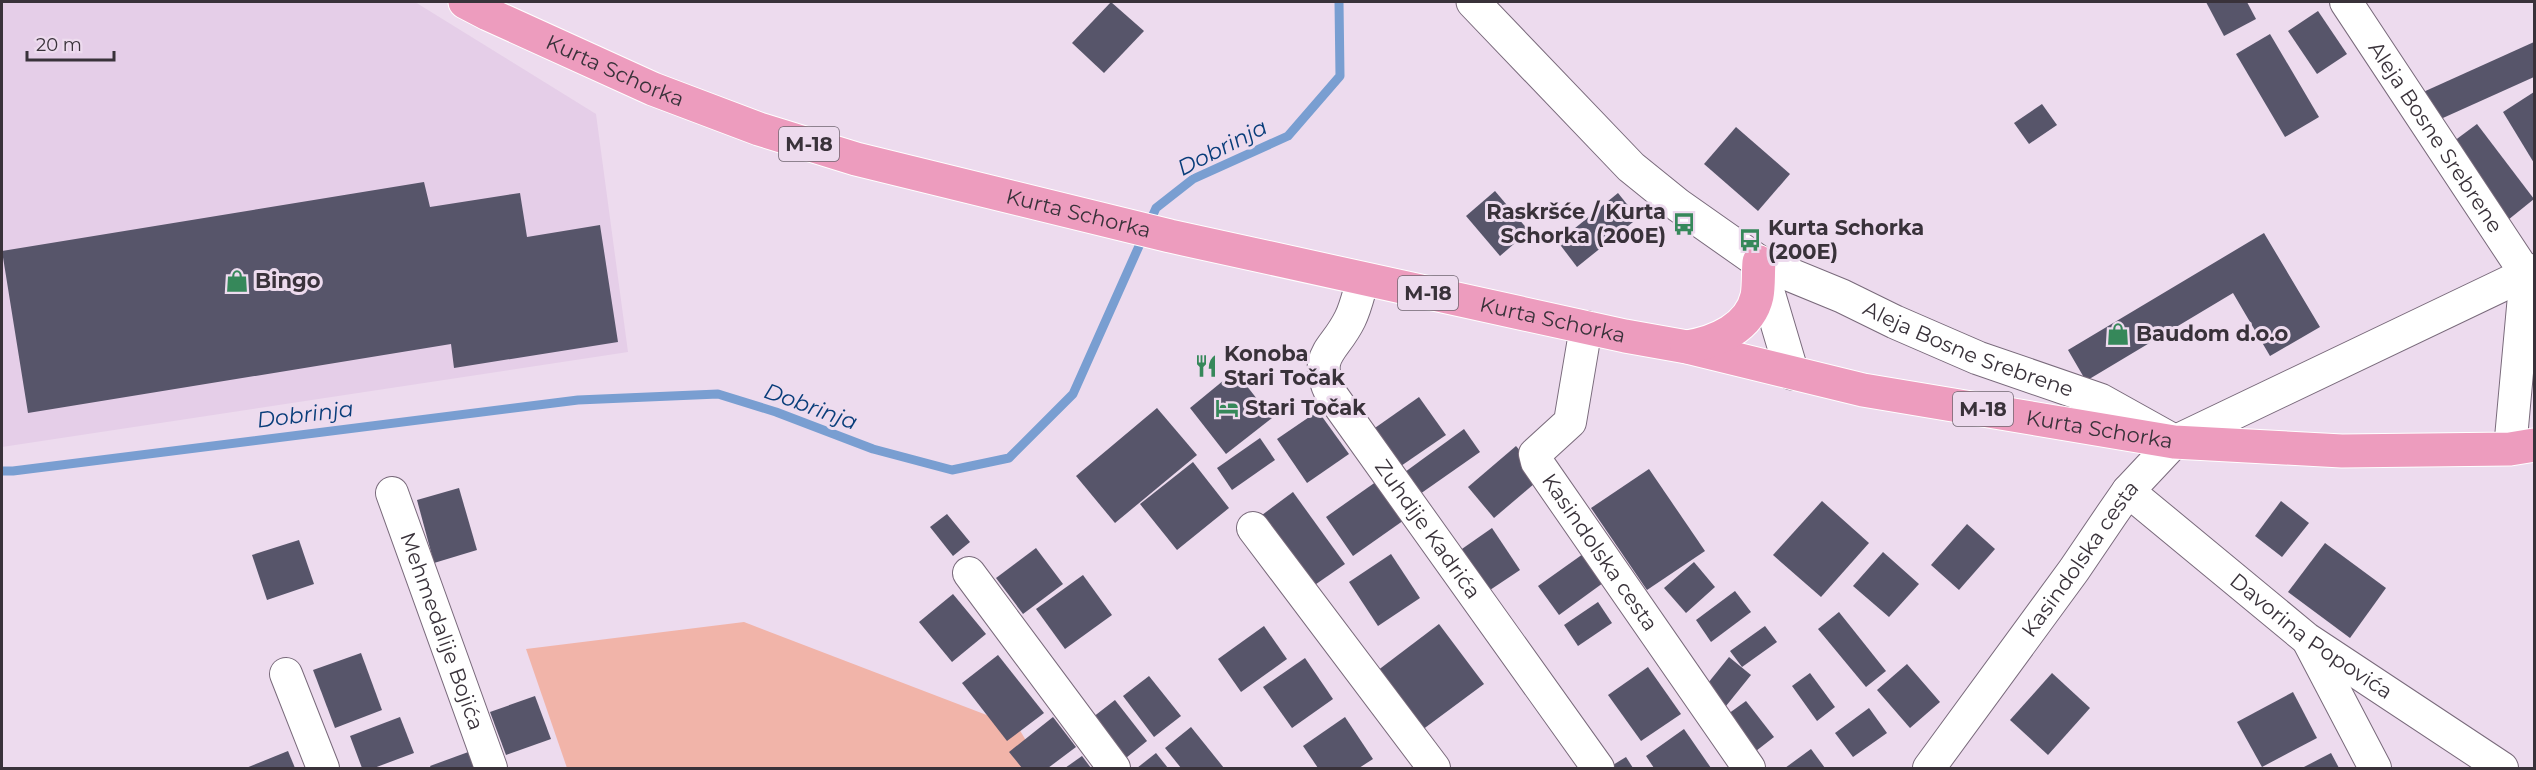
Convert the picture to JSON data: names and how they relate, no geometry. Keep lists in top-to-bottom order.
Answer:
{
  "streets": {
    "main road": ["Kurta Schorka", "M-18"],
    "street": [
      "Aleja Bosne Srebrene",
      "Zuhdije Kadrića",
      "Kasindolska cesta",
      "Mehmedalije Bojića",
      "Davorina Popovića"
    ]
  },
  "crossings": [
    ["Kurta Schorka", "Aleja Bosne Srebrene"],
    ["Kurta Schorka", "Zuhdije Kadrića"],
    ["Kurta Schorka", "Kasindolska cesta"],
    ["Aleja Bosne Srebrene", "Kasindolska cesta"],
    ["Kasindolska cesta", "Davorina Popovića"]
  ],
  "water": ["Dobrinja"],
  "places": {
    "bus stop": ["Raskršće / Kurta Schorka (200E)", "Kurta Schorka (200E)"],
    "shop": ["Bingo", "Baudom d.o.o"],
    "restaurant": ["Konoba Stari Točak"],
    "hotel": ["Stari Točak"]
  },
  "scale_bar": "20 m"
}
